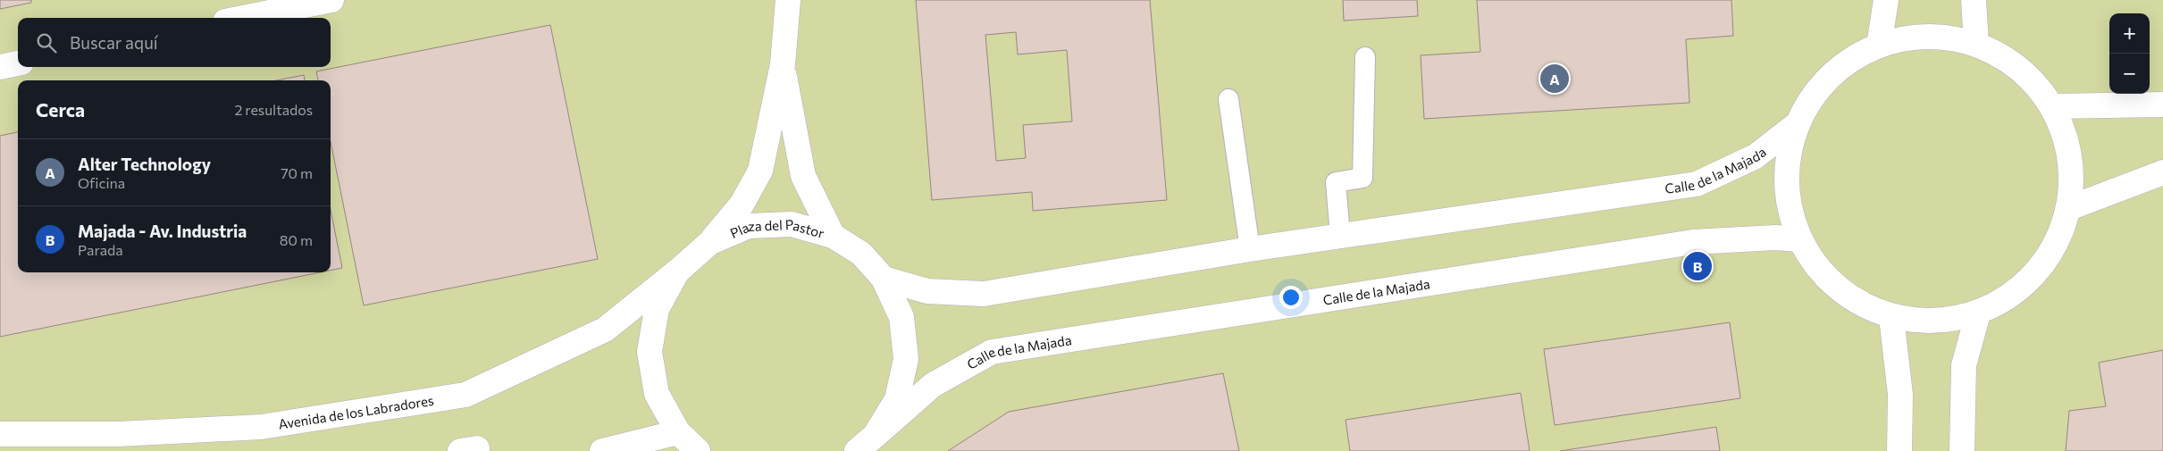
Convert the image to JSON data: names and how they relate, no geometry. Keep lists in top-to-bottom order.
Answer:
{
  "streets": {
    "street": ["Calle de la Majada", "Plaza del Pastor", "Avenida de los Labradores"]
  },
  "crossings": [
    ["Calle de la Majada", "Plaza del Pastor"],
    ["Plaza del Pastor", "Avenida de los Labradores"]
  ],
  "page": {
    "map_buttons": ["+", "−"],
    "search": "Buscar aquí",
    "pins": ["A", "B"],
    "heading": ["Cerca", "2 resultados"],
    "list": [
      {
        "mark": "A",
        "name": "Alter Technology",
        "note": "Oficina",
        "value": "70 m"
      },
      {
        "mark": "B",
        "name": "Majada - Av. Industria",
        "note": "Parada",
        "value": "80 m"
      }
    ]
  }
}
